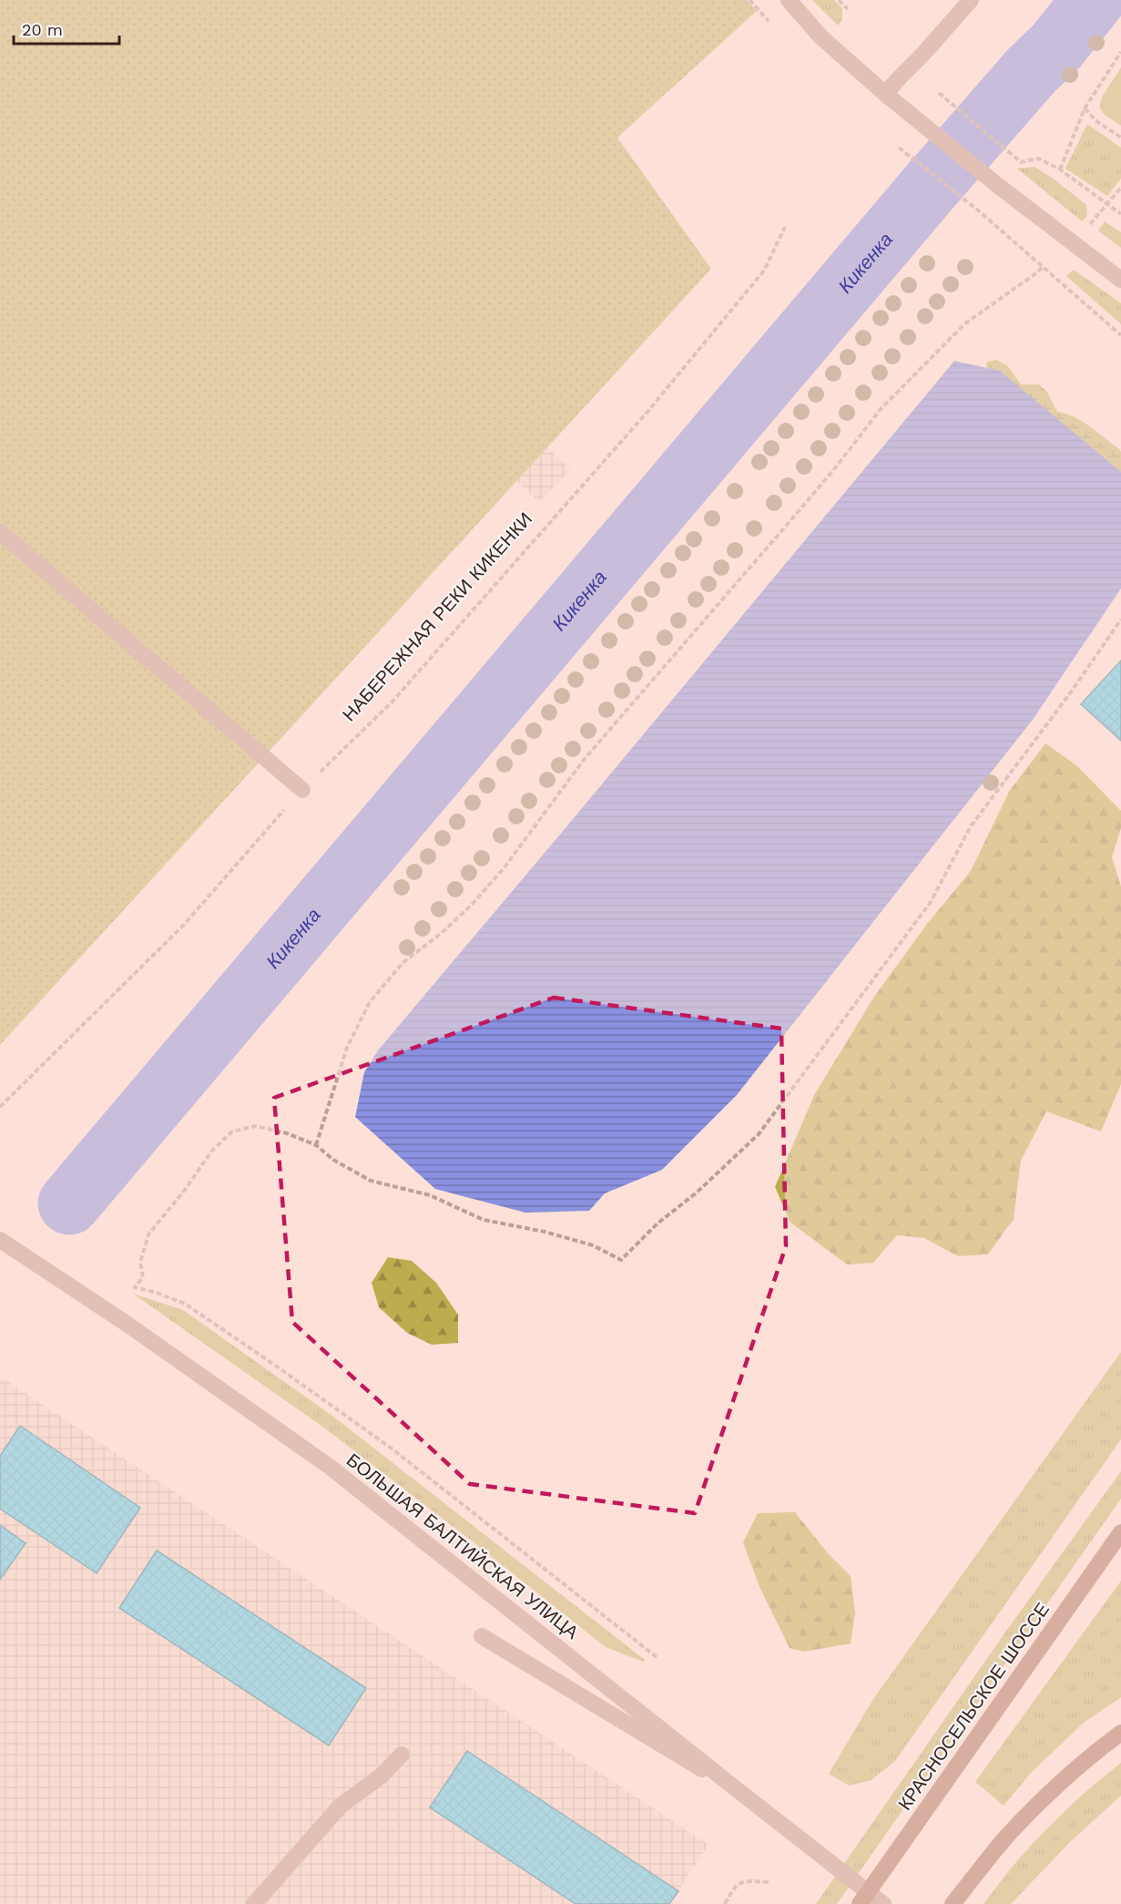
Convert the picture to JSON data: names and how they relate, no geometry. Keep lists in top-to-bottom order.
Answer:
{
  "streets": {
    "main road": ["КРАСНОСЕЛЬСКОЕ ШОССЕ"],
    "street": ["БОЛЬШАЯ БАЛТИЙСКАЯ УЛИЦА"],
    "path": ["НАБЕРЕЖНАЯ РЕКИ КИКЕНКИ"]
  },
  "crossings": [
    ["БОЛЬШАЯ БАЛТИЙСКАЯ УЛИЦА", "КРАСНОСЕЛЬСКОЕ ШОССЕ"]
  ],
  "water": ["Кикенка"],
  "scale_bar": "20 m"
}
